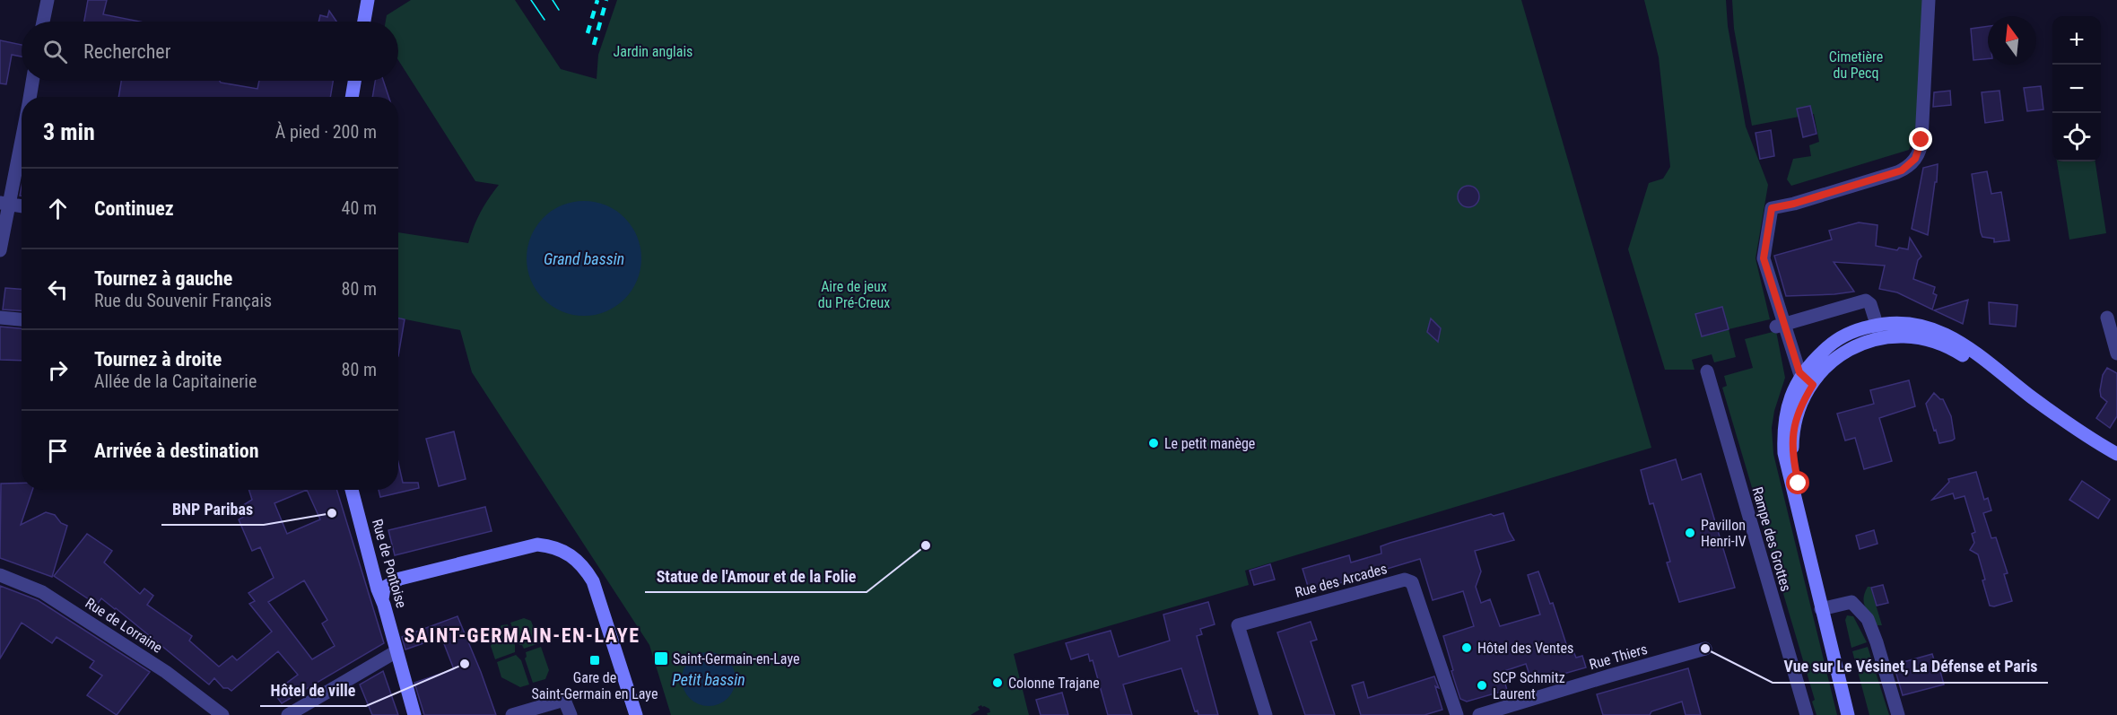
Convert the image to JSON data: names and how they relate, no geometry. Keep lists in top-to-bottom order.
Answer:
{
  "streets": {
    "main road": ["Rue de Pontoise"],
    "street": [
      "Rampe des Grottes",
      "Rue des Arcades",
      "Rue de Lorraine",
      "Rue Thiers"
    ]
  },
  "districts": ["SAINT-GERMAIN-EN-LAYE"],
  "water": ["Grand bassin", "Petit bassin"],
  "parks": ["Jardin anglais", "Cimetière du Pecq", "Aire de jeux du Pré-Creux"],
  "places": {
    "other": [
      "Le petit manège",
      "BNP Paribas",
      "Pavillon Henri-IV",
      "Statue de l'Amour et de la Folie",
      "Hôtel des Ventes",
      "Vue sur Le Vésinet, La Défense et Paris",
      "Hôtel de ville",
      "Colonne Trajane",
      "SCP Schmitz Laurent"
    ],
    "transit": ["Saint-Germain-en-Laye", "Gare de Saint-Germain en Laye"]
  },
  "north": "top",
  "page": {
    "map_buttons": ["+", "−"],
    "search": "Rechercher",
    "heading": ["3 min", "À pied · 200 m"],
    "list": [
      ["Continuez", "40 m"],
      ["Tournez à gauche", "Rue du Souvenir Français", "80 m"],
      ["Tournez à droite", "Allée de la Capitainerie", "80 m"],
      "Arrivée à destination"
    ]
  }
}
